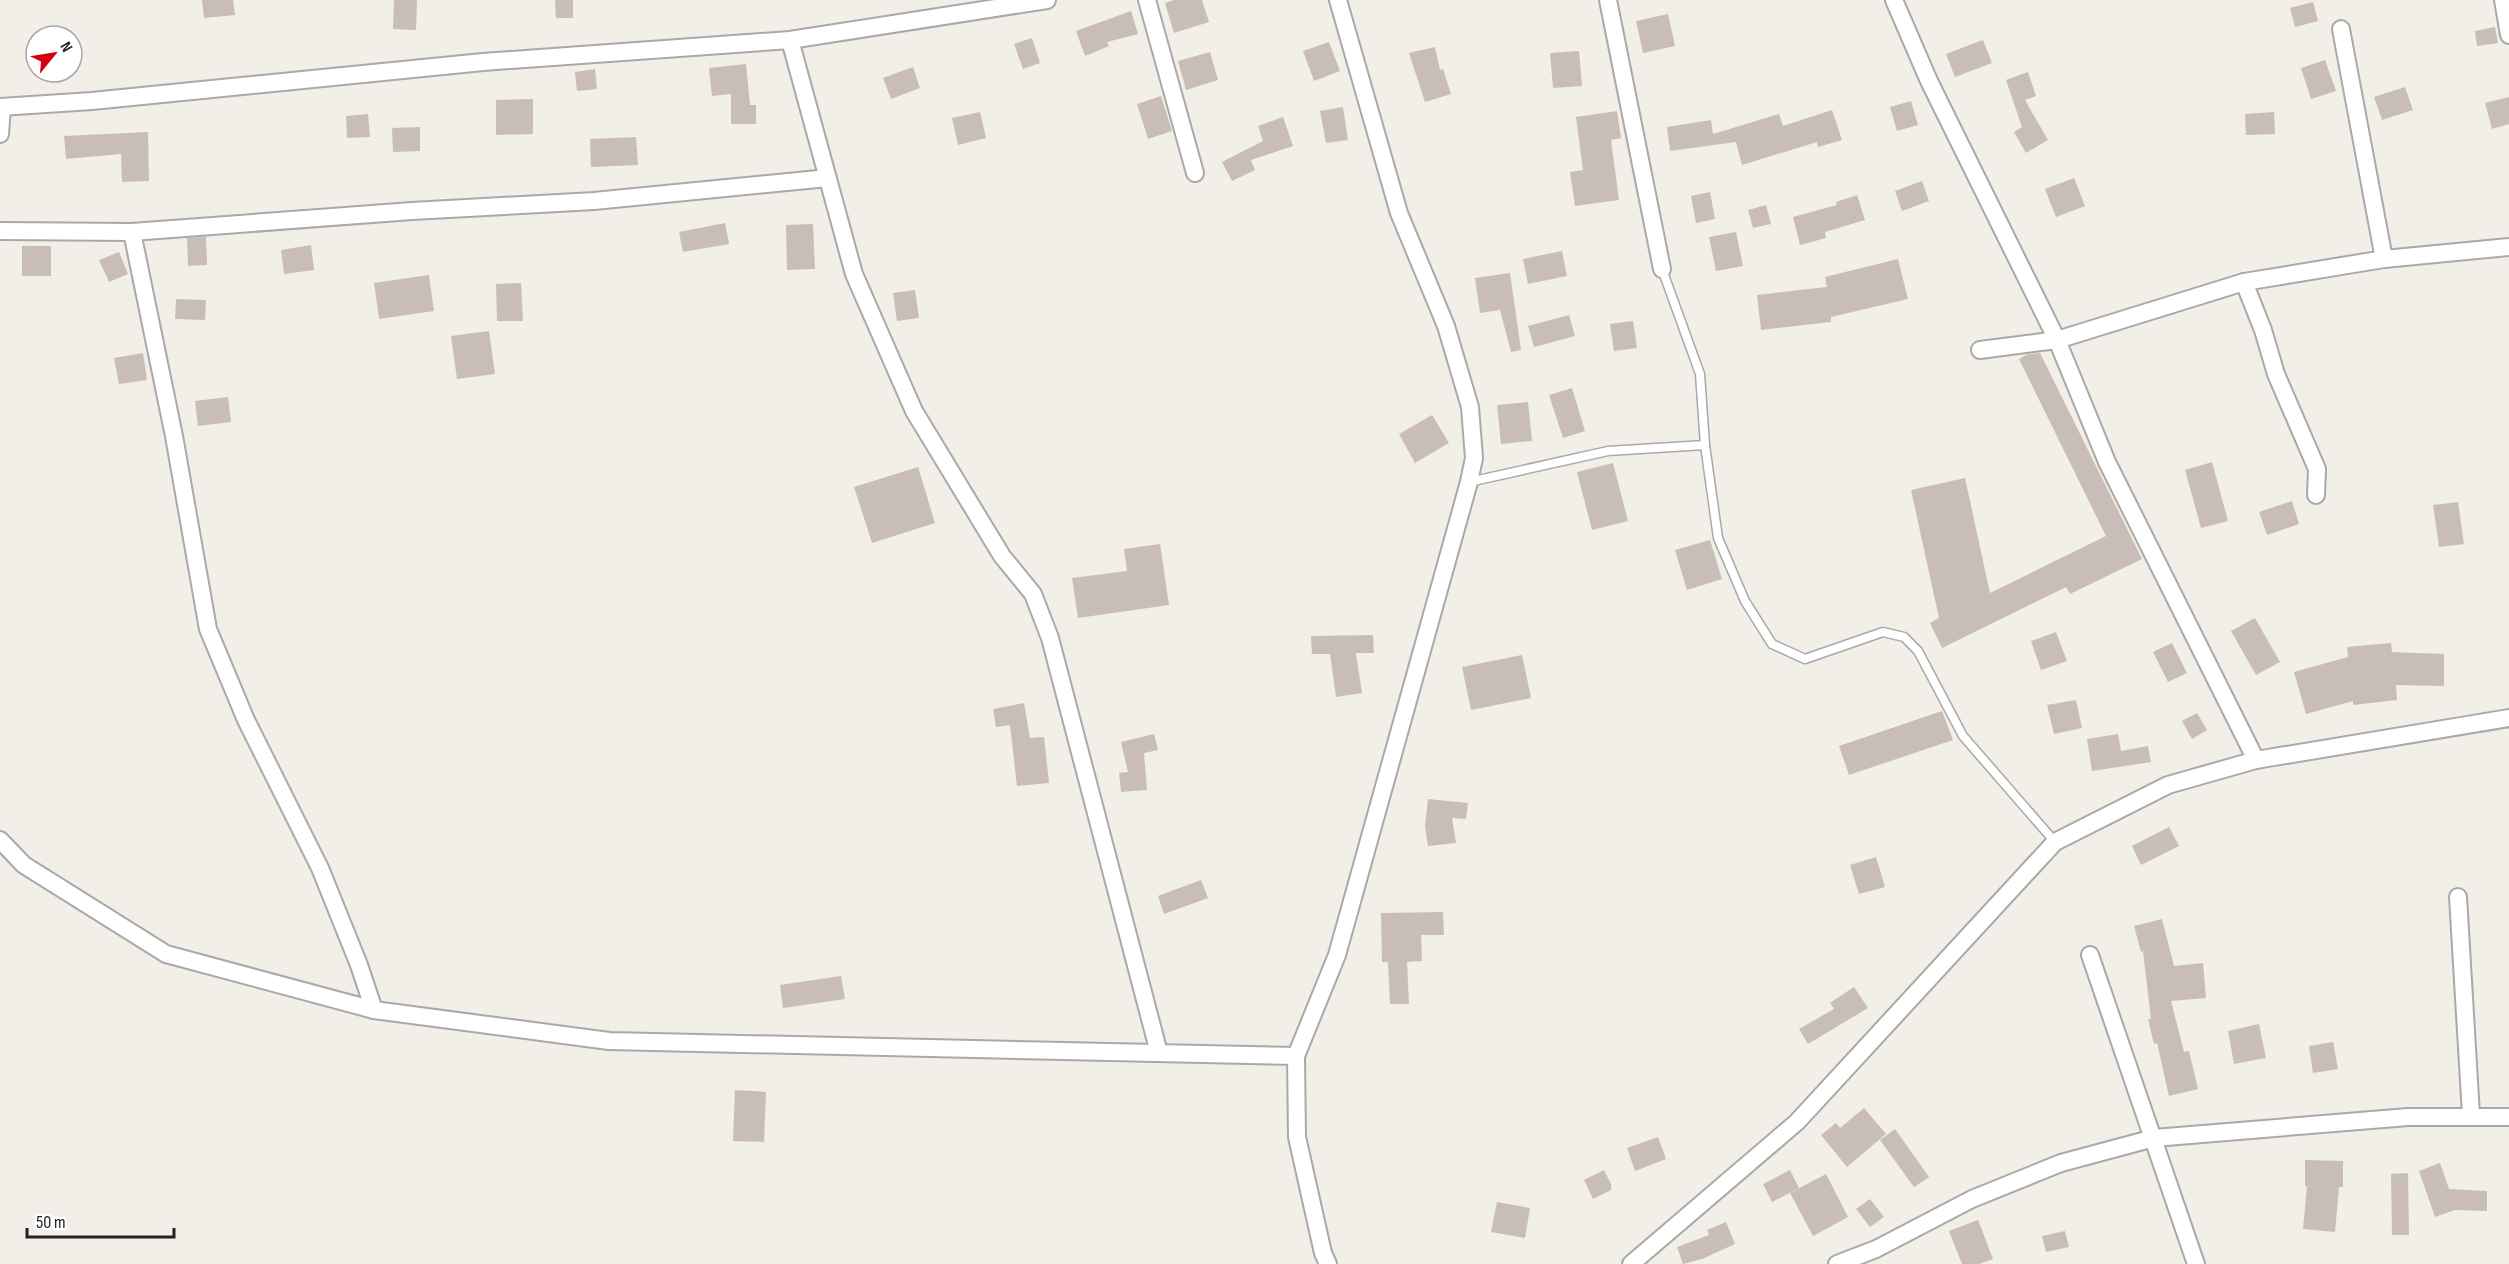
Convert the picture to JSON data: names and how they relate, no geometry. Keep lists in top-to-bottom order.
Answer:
{
  "scale_bar": "50 m",
  "north": "top right"
}
